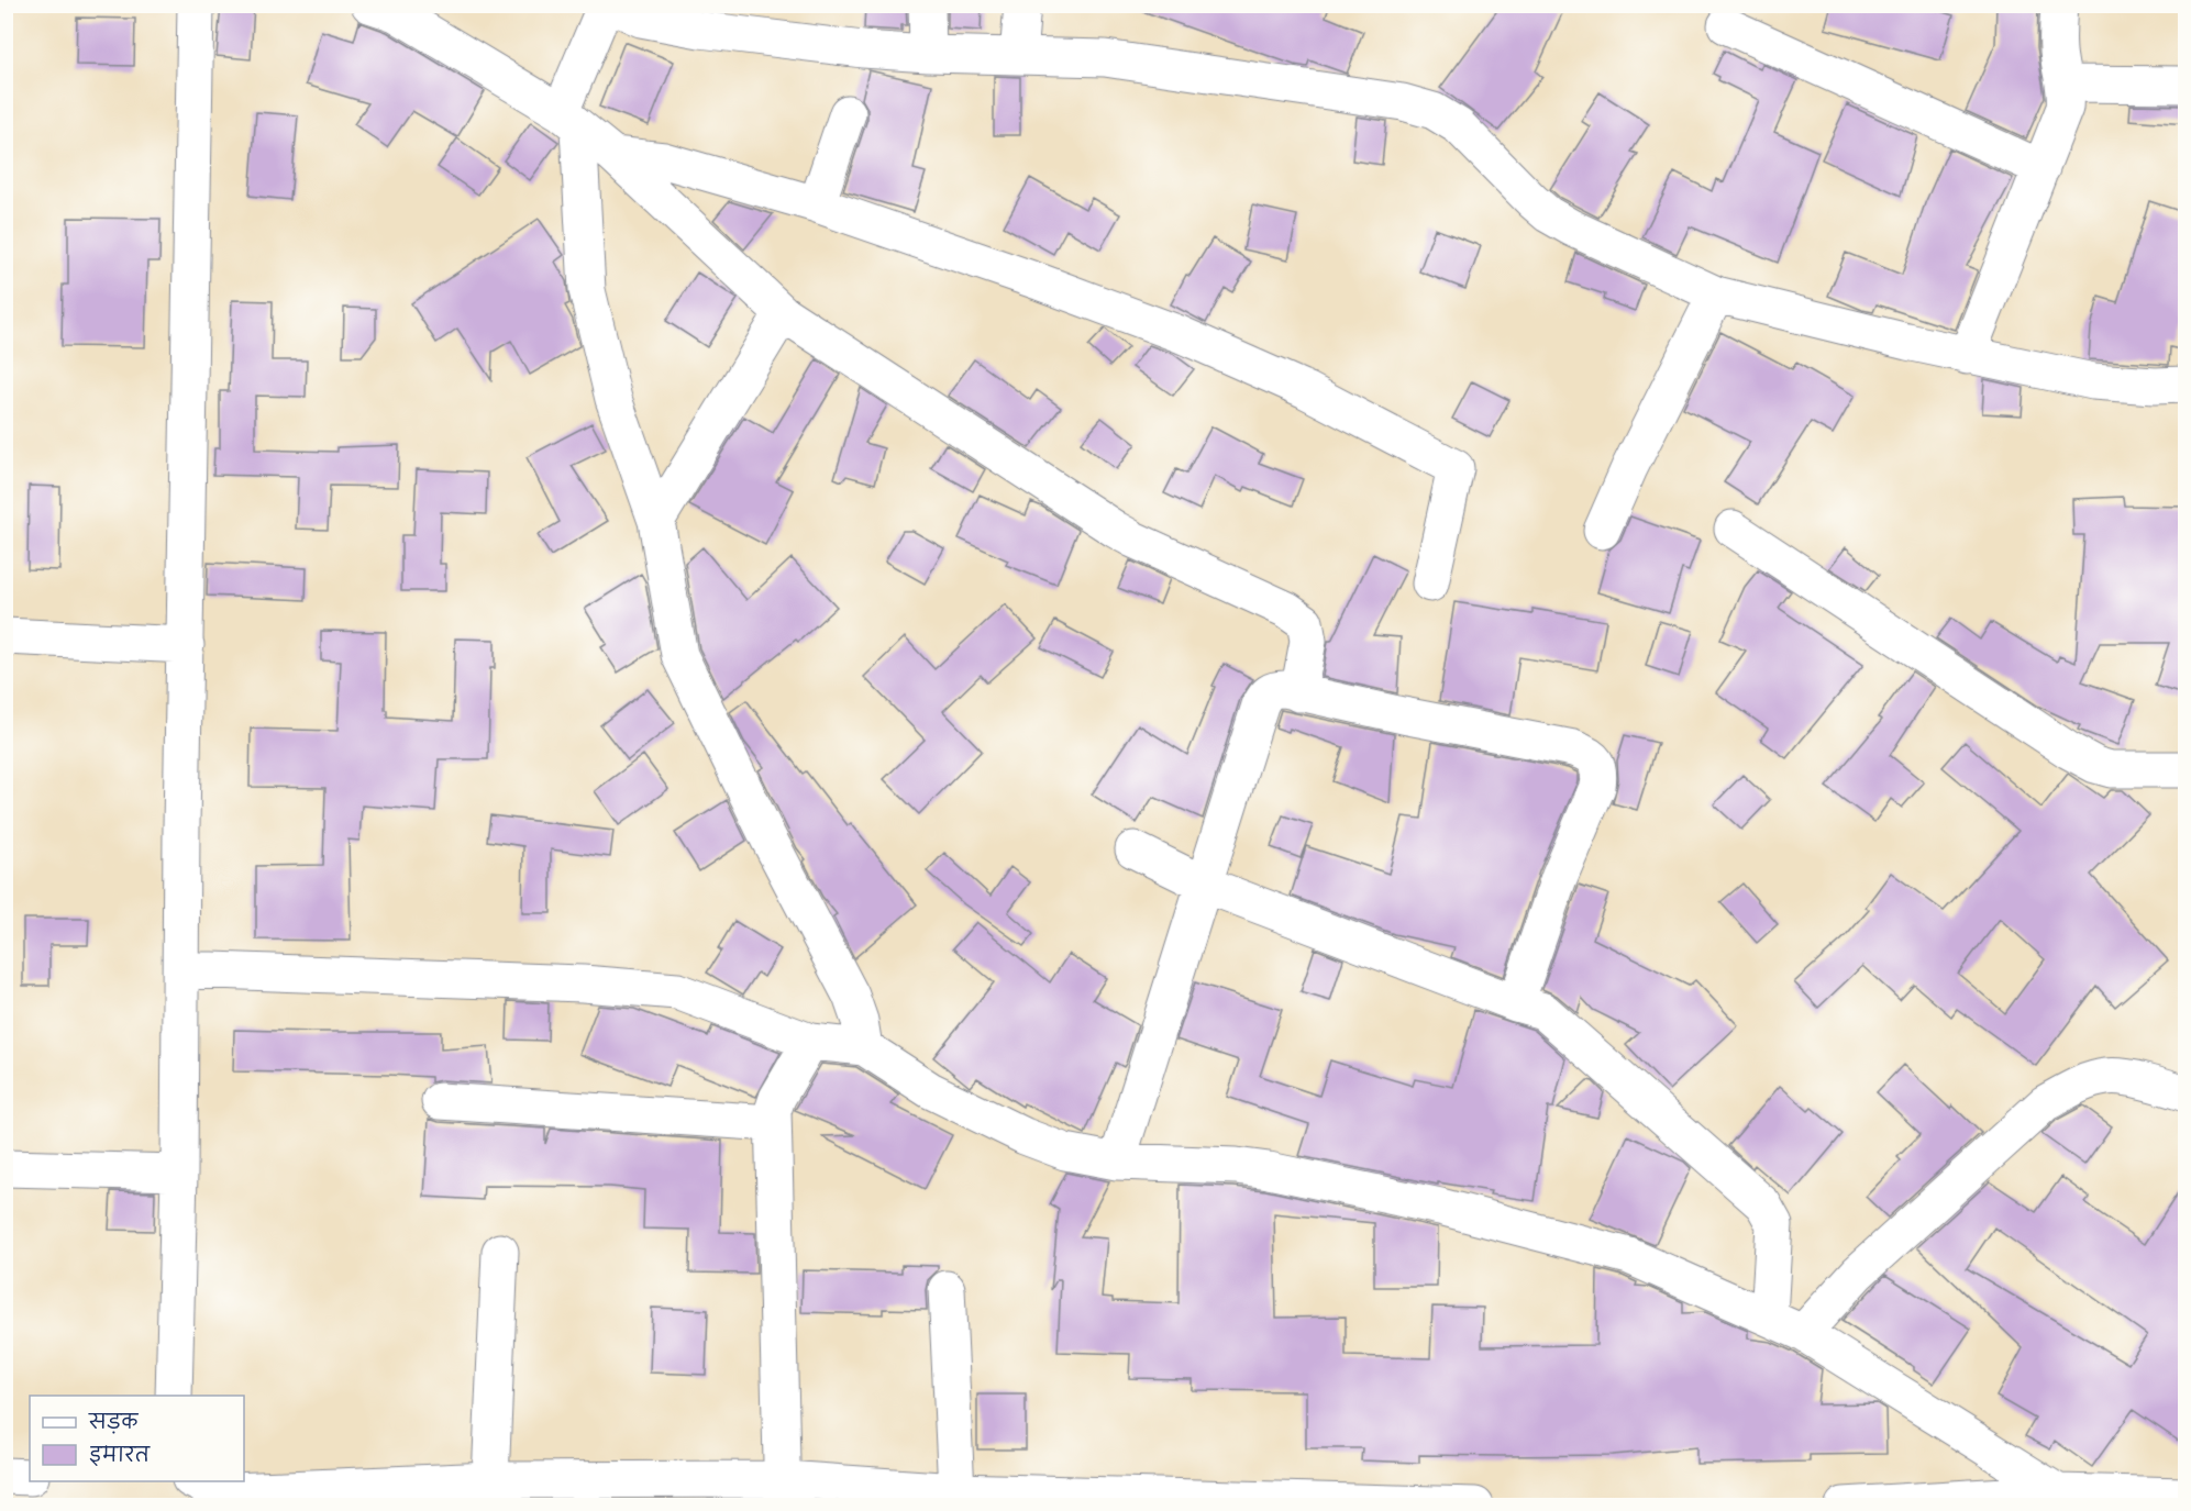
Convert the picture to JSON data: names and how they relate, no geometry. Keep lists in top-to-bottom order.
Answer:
{
  "legend": ["सड़क", "इमारत"]
}
